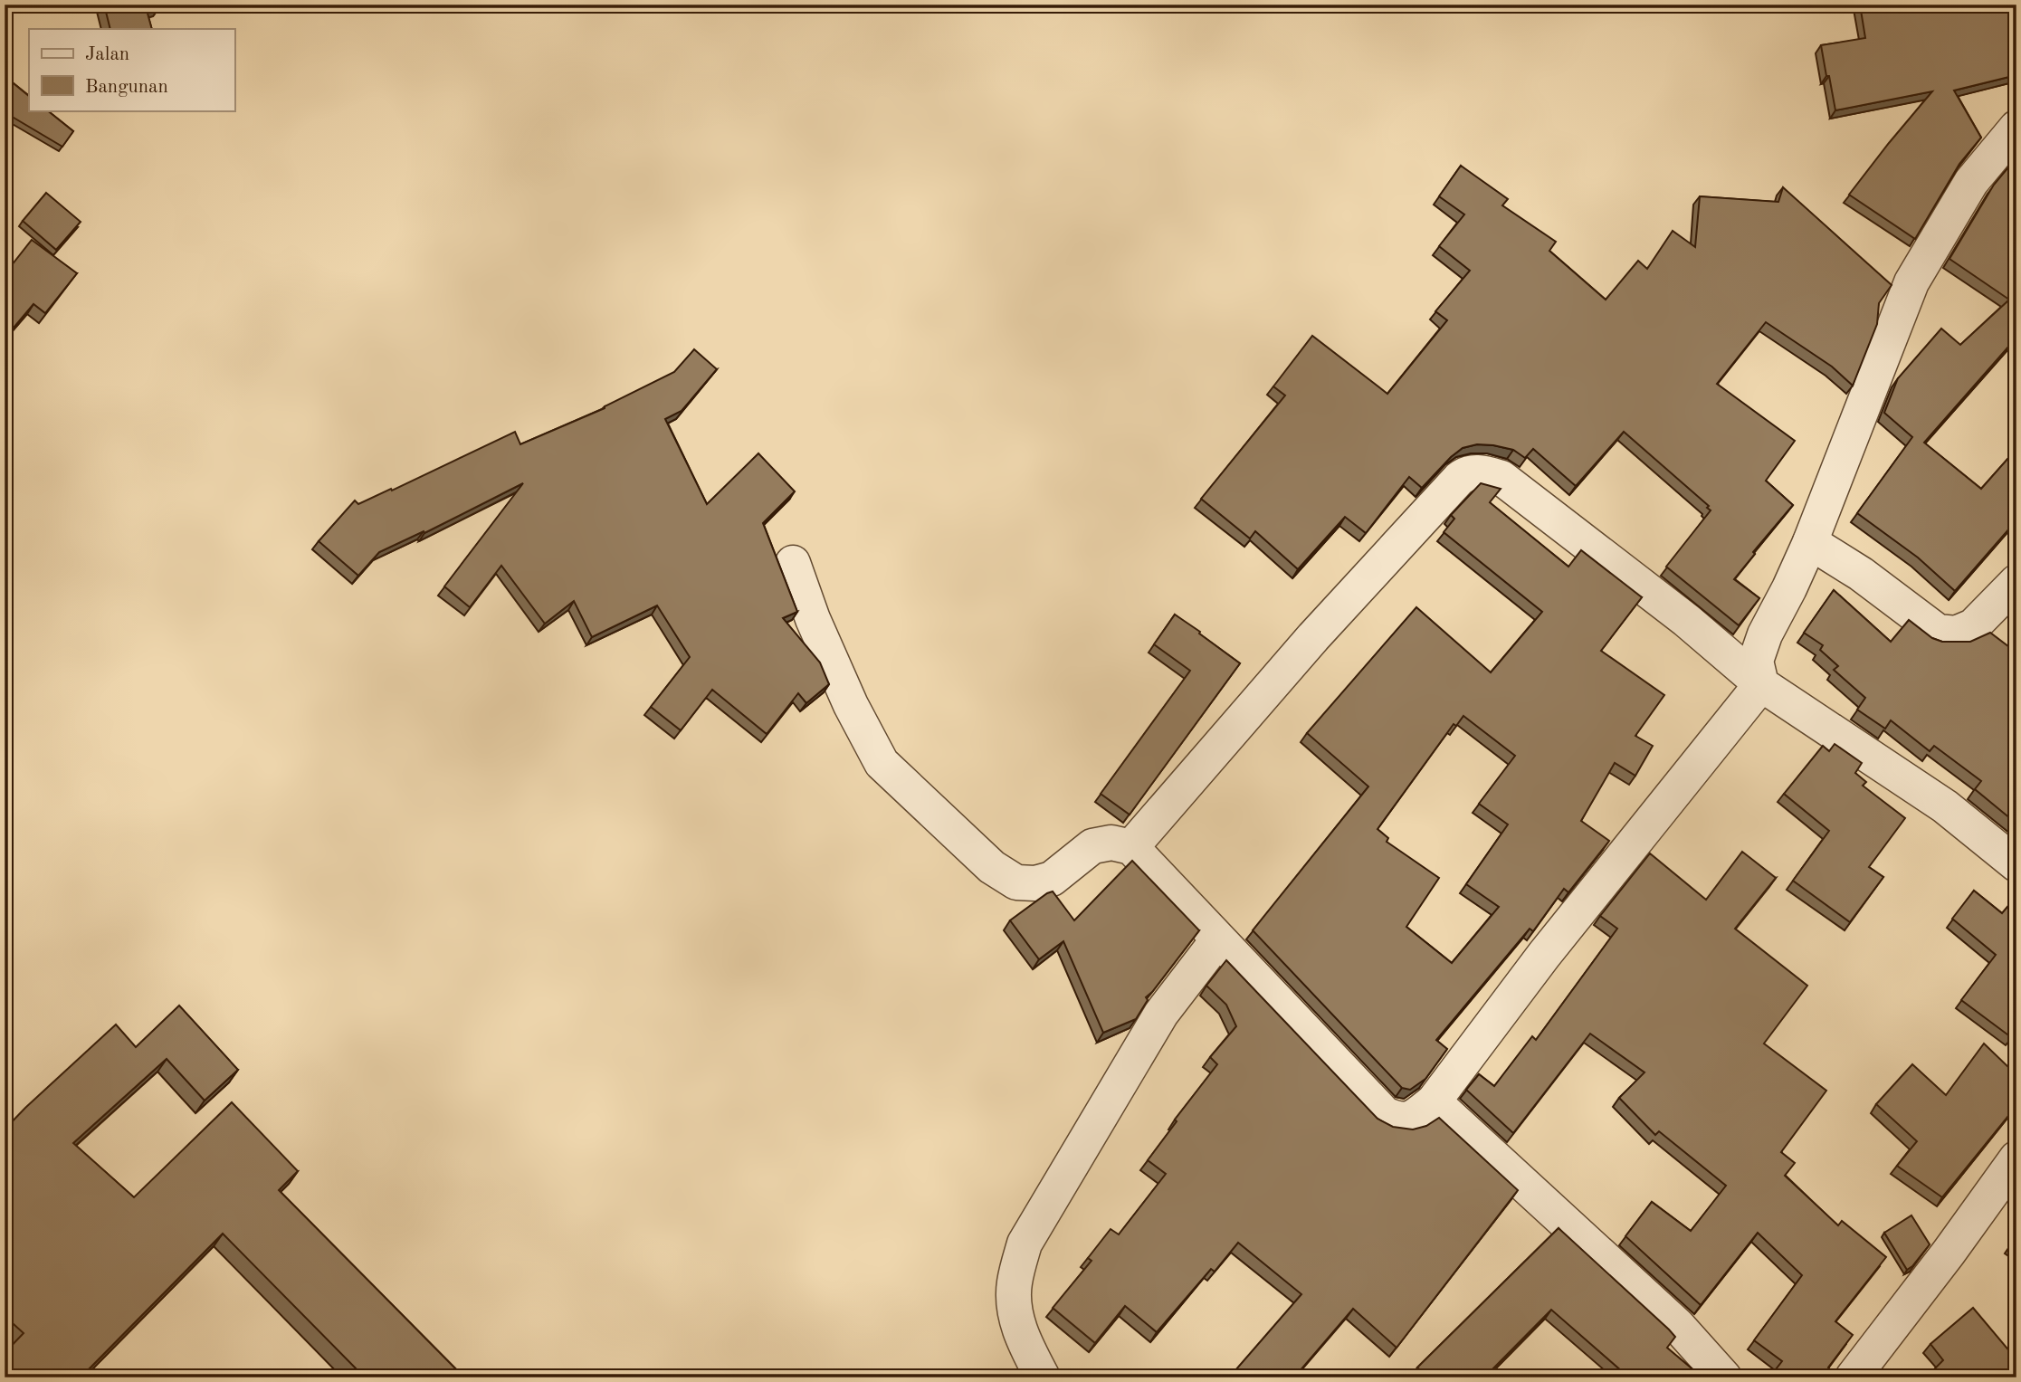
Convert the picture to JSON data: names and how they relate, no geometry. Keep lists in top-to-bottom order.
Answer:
{
  "legend": ["Jalan", "Bangunan"]
}
